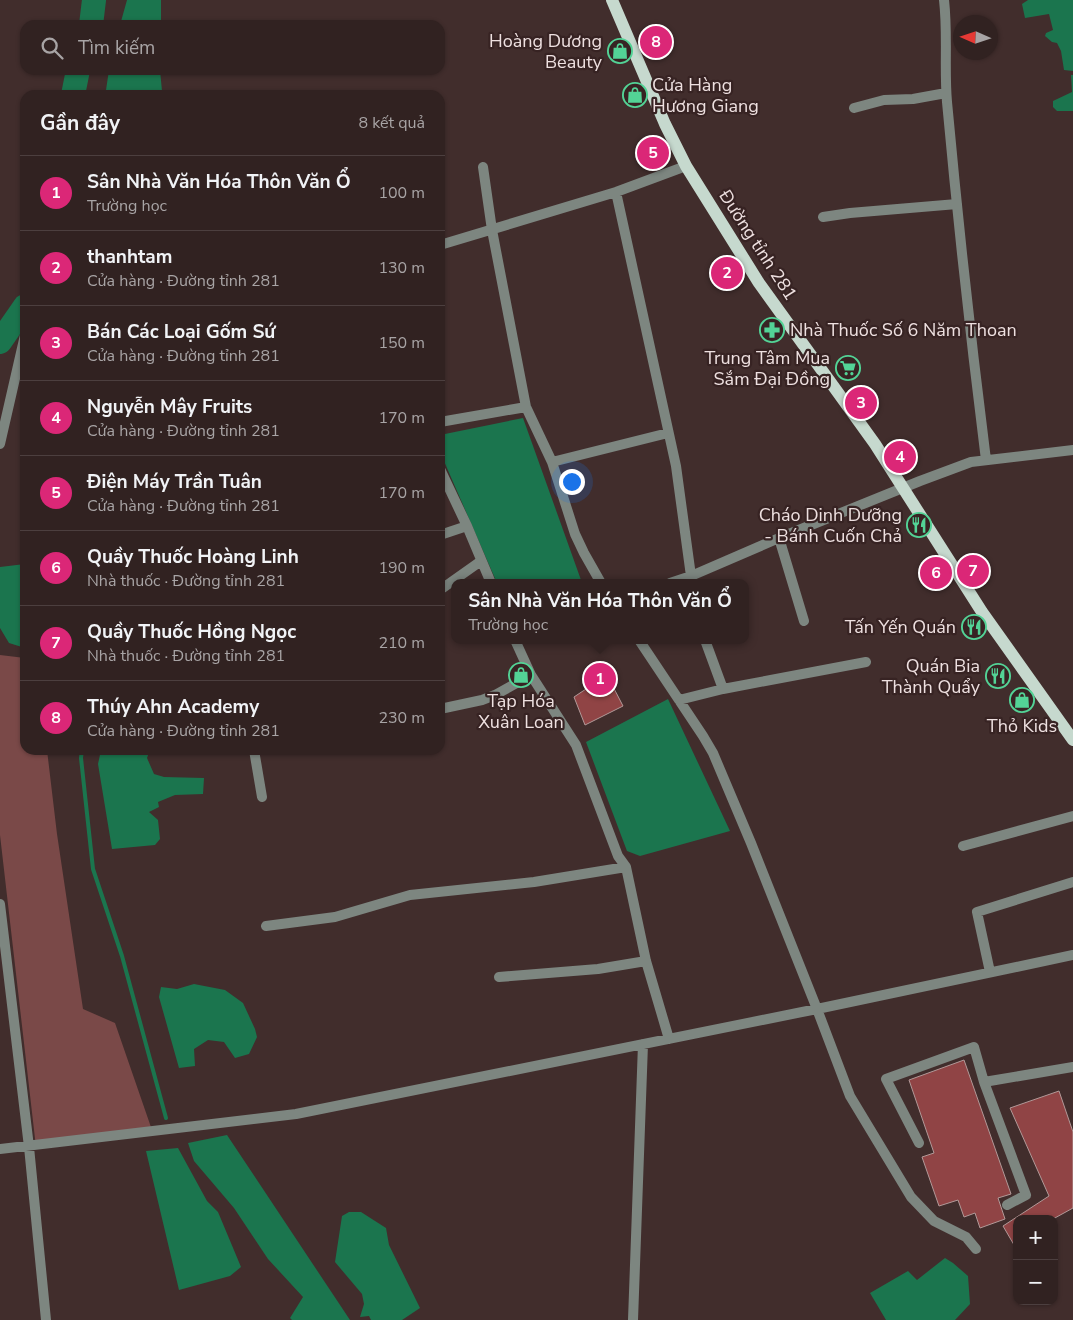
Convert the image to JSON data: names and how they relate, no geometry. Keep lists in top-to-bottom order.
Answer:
{
  "streets": {
    "main road": ["Đường tỉnh 281"]
  },
  "places": {
    "shop": [
      "Hoàng Dương Beauty",
      "Cửa Hàng Hương Giang",
      "Tạp Hóa Xuân Loan",
      "Thỏ Kids"
    ],
    "pharmacy": ["Nhà Thuốc Số 6 Năm Thoan"],
    "supermarket": ["Trung Tâm Mua Sắm Đại Đồng"],
    "restaurant": ["Cháo Dinh Dưỡng - Bánh Cuốn Chả", "Tấn Yến Quán", "Quán Bia Thành Quẩy"]
  },
  "north": "left",
  "page": {
    "search": "Tìm kiếm",
    "pins": [
      "8",
      "5",
      "2",
      "3",
      "4",
      "7",
      "6",
      "1"
    ],
    "heading": ["Gần đây", "8 kết quả"],
    "list": [
      {
        "mark": "1",
        "name": "Sân Nhà Văn Hóa Thôn Văn Ổ",
        "note": "Trường học",
        "value": "100 m"
      },
      {
        "mark": "2",
        "name": "thanhtam",
        "note": "Cửa hàng · Đường tỉnh 281",
        "value": "130 m"
      },
      {
        "mark": "3",
        "name": "Bán Các Loại Gốm Sứ",
        "note": "Cửa hàng · Đường tỉnh 281",
        "value": "150 m"
      },
      {
        "mark": "4",
        "name": "Nguyễn Mây Fruits",
        "note": "Cửa hàng · Đường tỉnh 281",
        "value": "170 m"
      },
      {
        "mark": "5",
        "name": "Điện Máy Trần Tuân",
        "note": "Cửa hàng · Đường tỉnh 281",
        "value": "170 m"
      },
      {
        "mark": "6",
        "name": "Quầy Thuốc Hoàng Linh",
        "note": "Nhà thuốc · Đường tỉnh 281",
        "value": "190 m"
      },
      {
        "mark": "7",
        "name": "Quầy Thuốc Hồng Ngọc",
        "note": "Nhà thuốc · Đường tỉnh 281",
        "value": "210 m"
      },
      {
        "mark": "8",
        "name": "Thúy Ahn Academy",
        "note": "Cửa hàng · Đường tỉnh 281",
        "value": "230 m"
      }
    ],
    "popup": ["Sân Nhà Văn Hóa Thôn Văn Ổ", "Trường học"],
    "map_buttons": ["+", "−"]
  }
}
